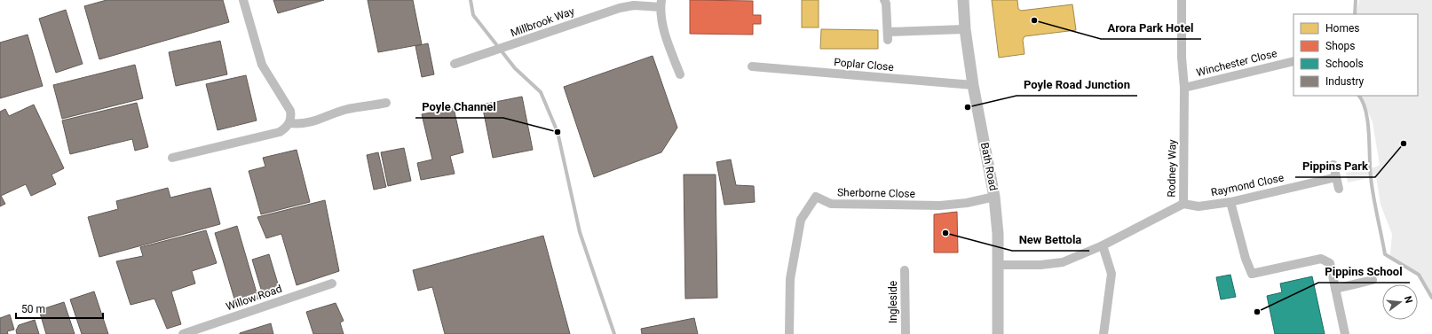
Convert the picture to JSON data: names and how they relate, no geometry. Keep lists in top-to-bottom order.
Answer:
{
  "streets": {
    "street": [
      "Millbrook Way",
      "Winchester Close",
      "Poplar Close",
      "Bath Road",
      "Rodney Way",
      "Raymond Close",
      "Sherborne Close",
      "Willow Road",
      "Ingleside"
    ]
  },
  "crossings": [
    ["Winchester Close", "Rodney Way"],
    ["Poplar Close", "Bath Road"],
    ["Bath Road", "Rodney Way"],
    ["Bath Road", "Sherborne Close"],
    ["Rodney Way", "Raymond Close"]
  ],
  "places": [
    "Arora Park Hotel",
    "Poyle Road Junction",
    "Poyle Channel",
    "Pippins Park",
    "New Bettola",
    "Pippins School"
  ],
  "legend": [
    "Homes",
    "Shops",
    "Schools",
    "Industry"
  ],
  "scale_bar": "50 m",
  "north": "right"
}
